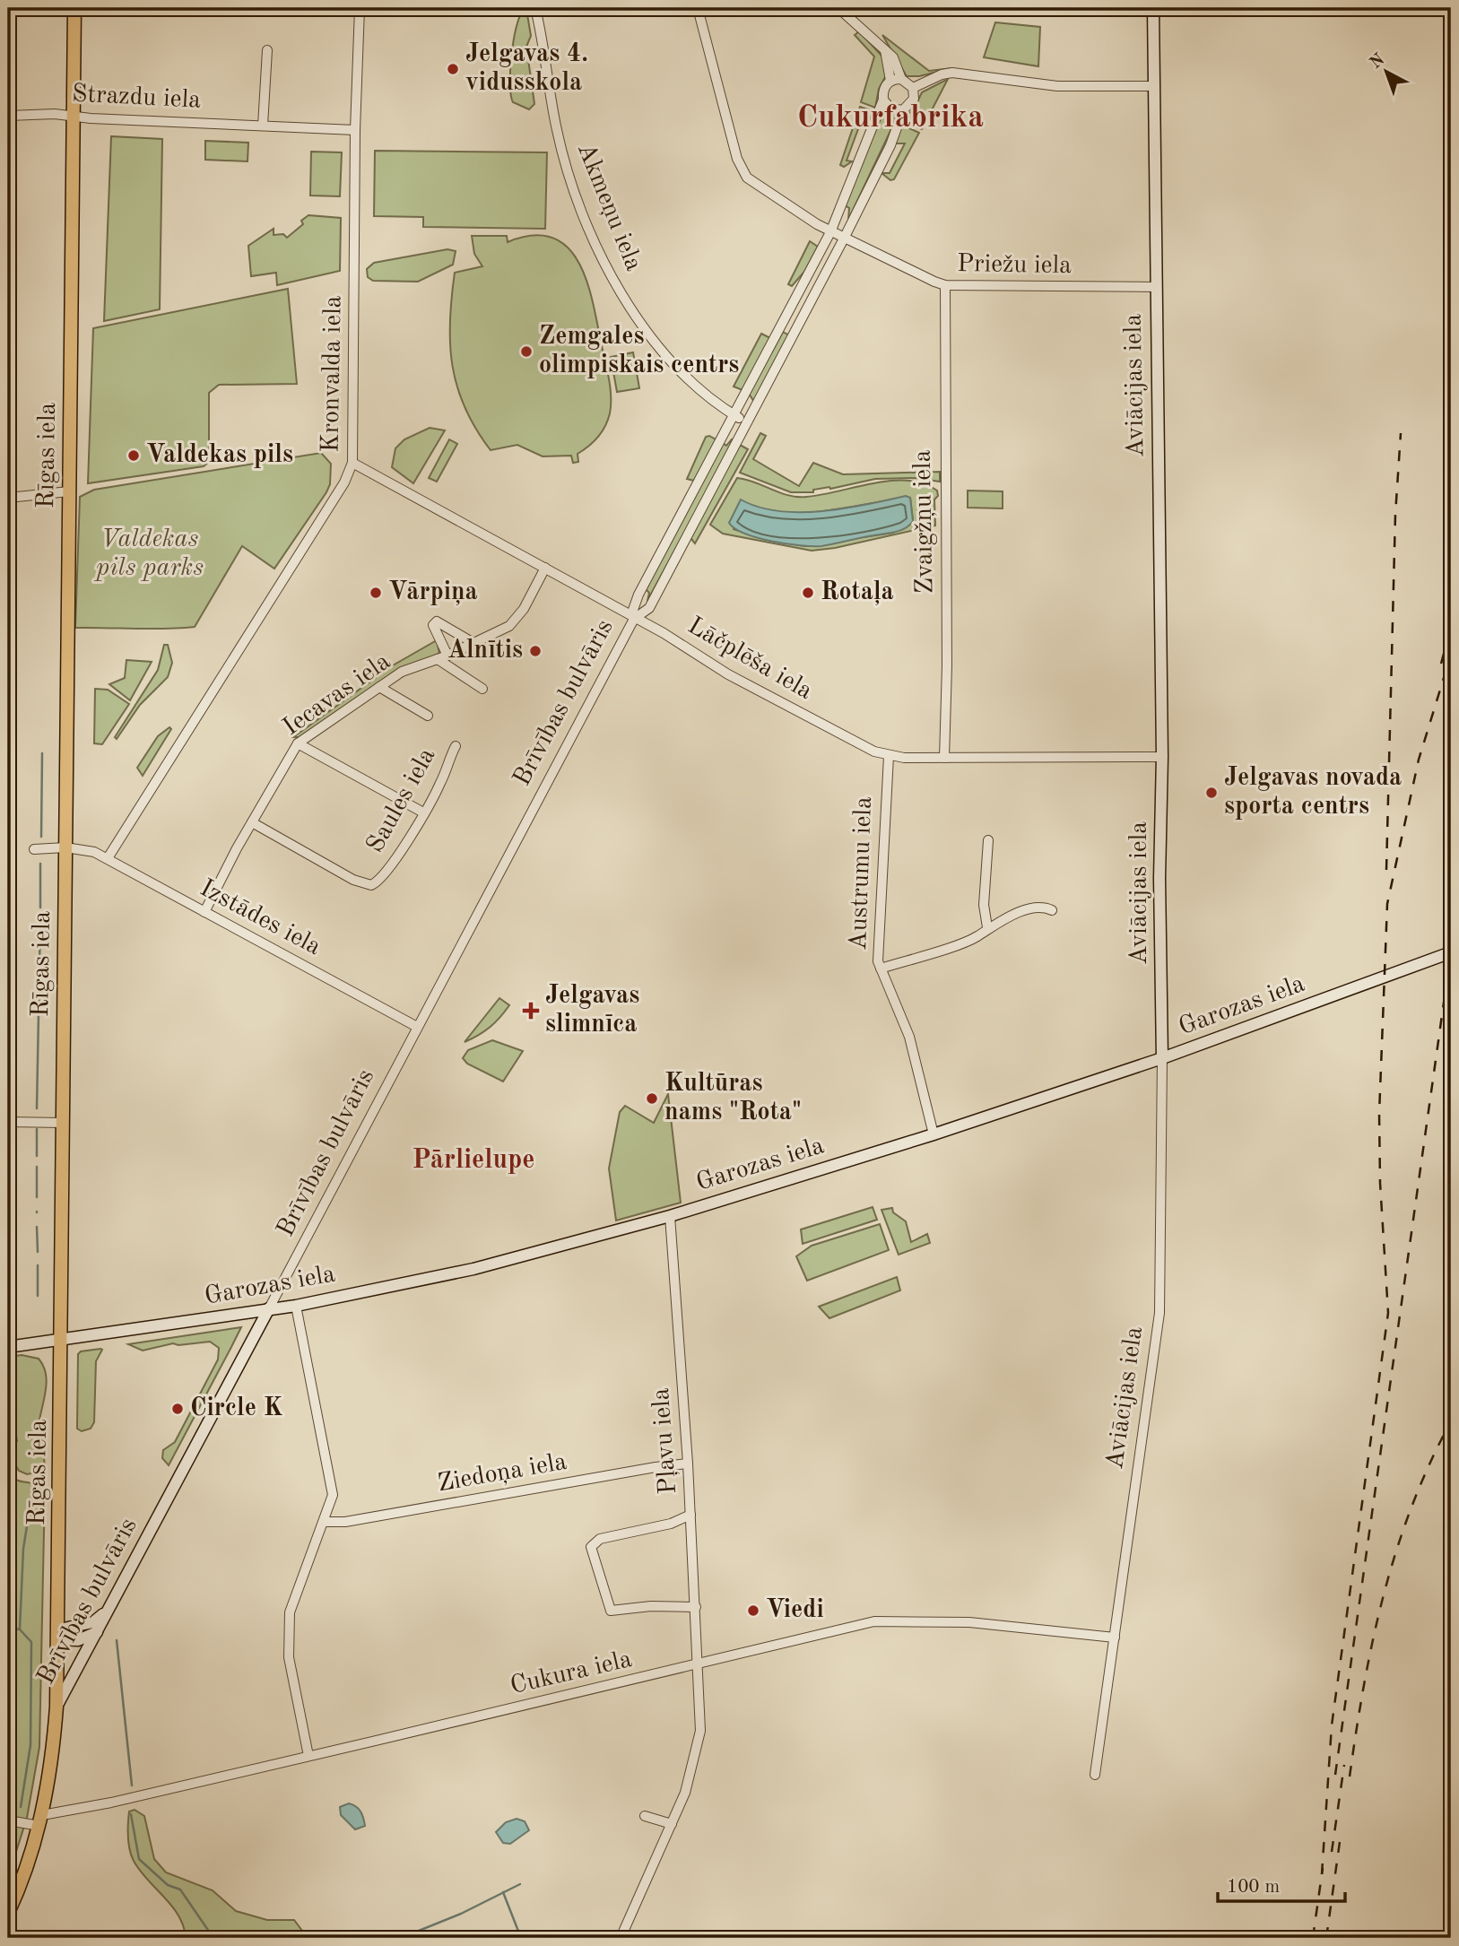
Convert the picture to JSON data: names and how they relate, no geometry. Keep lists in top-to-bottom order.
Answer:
{
  "streets": {
    "main road": [
      "Aviācijas iela",
      "Rīgas iela",
      "Brīvības bulvāris",
      "Garozas iela"
    ],
    "street": [
      "Strazdu iela",
      "Akmeņu iela",
      "Priežu iela",
      "Kronvalda iela",
      "Zvaigžņu iela",
      "Lāčplēša iela",
      "Iecavas iela",
      "Saules iela",
      "Austrumu iela",
      "Izstādes iela",
      "Pļavu iela",
      "Ziedoņa iela",
      "Cukura iela"
    ]
  },
  "crossings": [
    ["Strazdu iela", "Kronvalda iela"],
    ["Strazdu iela", "Rīgas iela"],
    ["Akmeņu iela", "Brīvības bulvāris"],
    ["Priežu iela", "Aviācijas iela"],
    ["Priežu iela", "Zvaigžņu iela"],
    ["Priežu iela", "Brīvības bulvāris"],
    ["Kronvalda iela", "Lāčplēša iela"],
    ["Kronvalda iela", "Izstādes iela"],
    ["Aviācijas iela", "Lāčplēša iela"],
    ["Aviācijas iela", "Garozas iela"],
    ["Aviācijas iela", "Cukura iela"],
    ["Rīgas iela", "Brīvības bulvāris"],
    ["Rīgas iela", "Izstādes iela"],
    ["Rīgas iela", "Garozas iela"],
    ["Rīgas iela", "Cukura iela"],
    ["Zvaigžņu iela", "Lāčplēša iela"],
    ["Lāčplēša iela", "Iecavas iela"],
    ["Lāčplēša iela", "Brīvības bulvāris"],
    ["Lāčplēša iela", "Austrumu iela"],
    ["Iecavas iela", "Saules iela"],
    ["Iecavas iela", "Izstādes iela"],
    ["Brīvības bulvāris", "Izstādes iela"],
    ["Brīvības bulvāris", "Garozas iela"],
    ["Austrumu iela", "Garozas iela"],
    ["Garozas iela", "Pļavu iela"],
    ["Pļavu iela", "Ziedoņa iela"],
    ["Pļavu iela", "Cukura iela"]
  ],
  "districts": ["Cukurfabrika", "Pārlielupe"],
  "parks": ["Valdekas pils parks"],
  "places": {
    "other": [
      "Jelgavas 4. vidusskola",
      "Zemgales olimpiskais centrs",
      "Valdekas pils",
      "Vārpiņa",
      "Rotaļa",
      "Alnītis",
      "Jelgavas novada sporta centrs",
      "Kultūras nams \"Rota\"",
      "Circle K",
      "Viedi"
    ],
    "health": ["Jelgavas slimnīca"]
  },
  "scale_bar": "100 m",
  "north": "top left"
}
